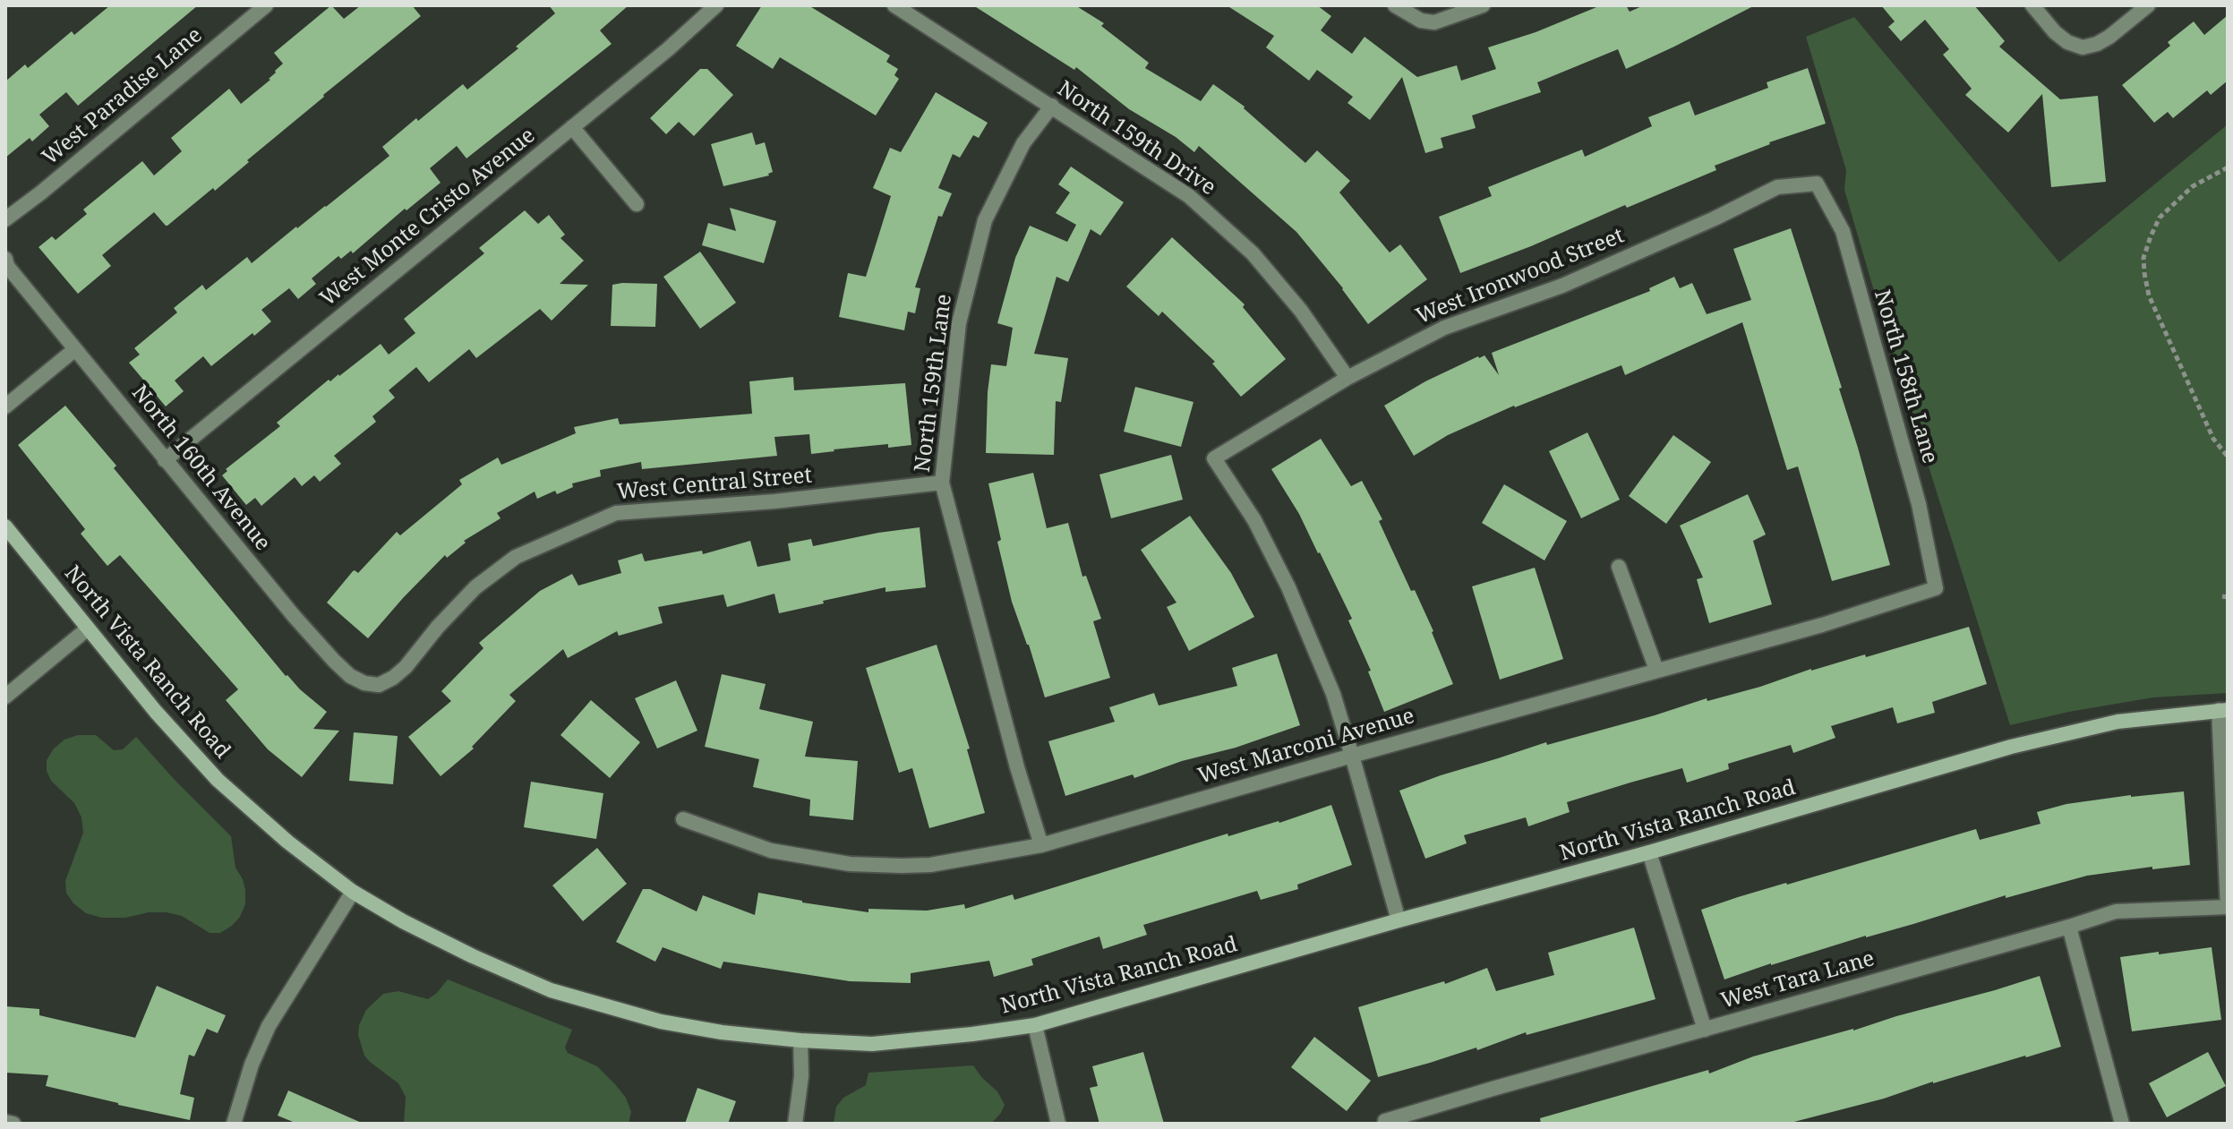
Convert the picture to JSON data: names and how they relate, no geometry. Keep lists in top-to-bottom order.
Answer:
{
  "streets": {
    "street": [
      "West Paradise Lane",
      "North 159th Drive",
      "West Monte Cristo Avenue",
      "West Ironwood Street",
      "North 158th Lane",
      "North 159th Lane",
      "North 160th Avenue",
      "West Central Street",
      "North Vista Ranch Road",
      "West Marconi Avenue",
      "West Tara Lane"
    ]
  },
  "crossings": [
    ["North 159th Drive", "West Ironwood Street"],
    ["North 159th Drive", "North 159th Lane"],
    ["West Monte Cristo Avenue", "North 160th Avenue"],
    ["West Ironwood Street", "North 158th Lane"],
    ["West Ironwood Street", "West Marconi Avenue"],
    ["North 158th Lane", "West Marconi Avenue"],
    ["North 159th Lane", "West Central Street"],
    ["North 159th Lane", "West Marconi Avenue"],
    ["North 160th Avenue", "West Central Street"]
  ]
}
